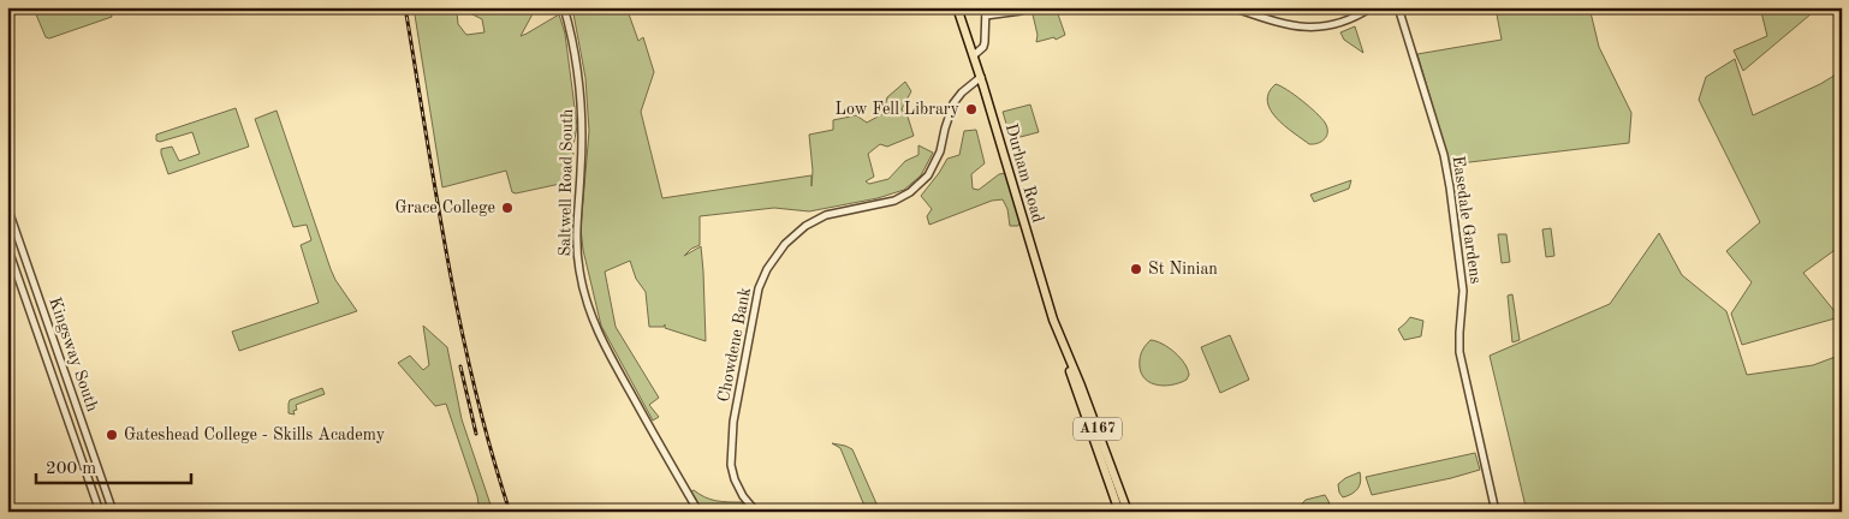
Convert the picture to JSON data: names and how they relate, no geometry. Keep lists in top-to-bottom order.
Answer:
{
  "streets": {
    "main road": ["Durham Road", "A167"],
    "street": [
      "Saltwell Road South",
      "Easedale Gardens",
      "Chowdene Bank",
      "Kingsway South"
    ]
  },
  "crossings": [
    ["Durham Road", "Chowdene Bank"]
  ],
  "places": [
    "Low Fell Library",
    "Grace College",
    "St Ninian",
    "Gateshead College - Skills Academy"
  ],
  "scale_bar": "200 m"
}
